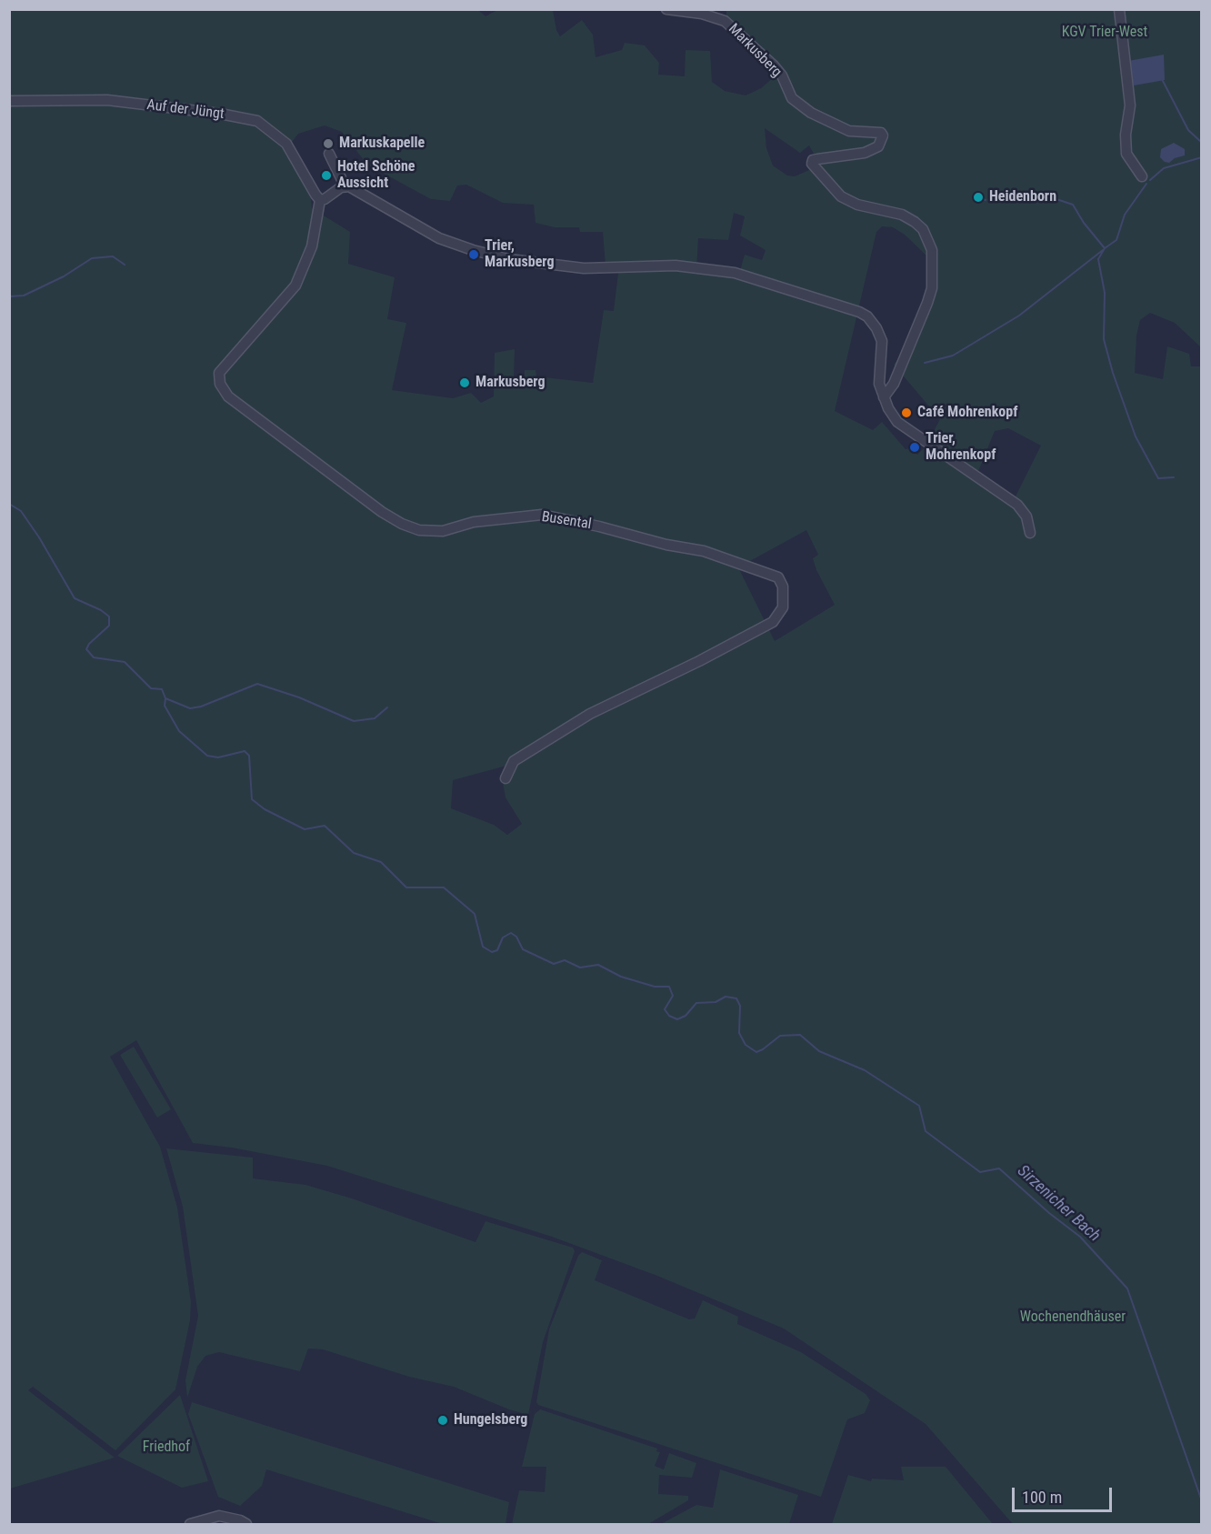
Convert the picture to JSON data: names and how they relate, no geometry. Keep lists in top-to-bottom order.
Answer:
{
  "streets": {
    "street": ["Markusberg", "Auf der Jüngt", "Busental"]
  },
  "crossings": [
    ["Auf der Jüngt", "Busental"]
  ],
  "water": ["Sirzenicher Bach"],
  "parks": ["KGV Trier-West", "Wochenendhäuser", "Friedhof"],
  "places": [
    "Markuskapelle",
    "Hotel Schöne Aussicht",
    "Heidenborn",
    "Trier, Markusberg",
    "Markusberg",
    "Café Mohrenkopf",
    "Trier, Mohrenkopf",
    "Hungelsberg"
  ],
  "scale_bar": "100 m"
}
